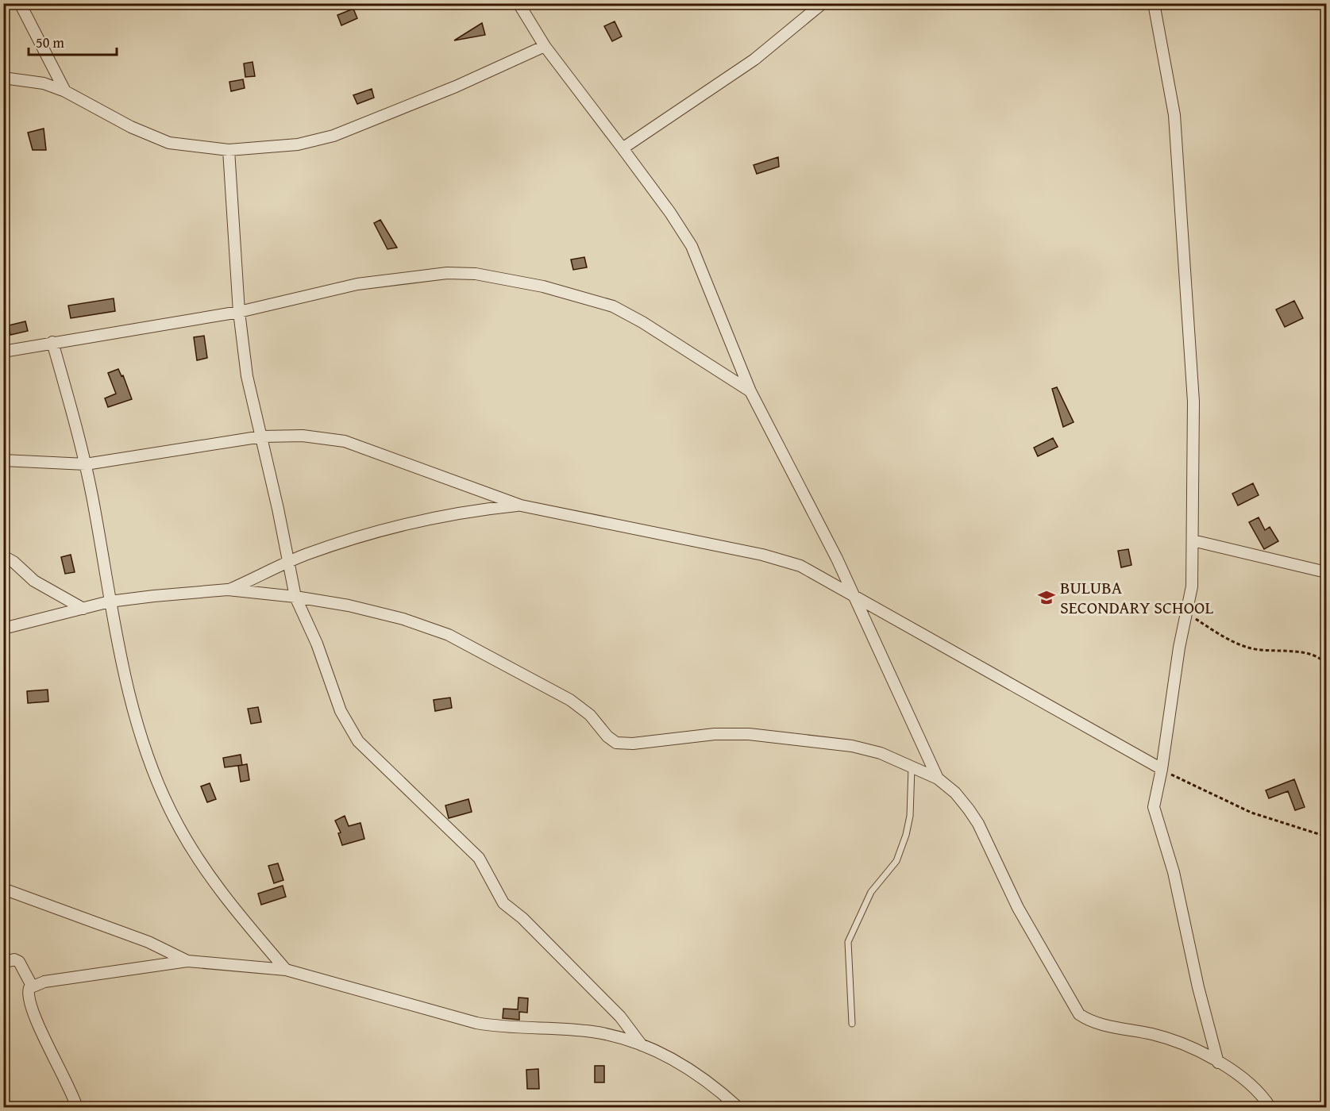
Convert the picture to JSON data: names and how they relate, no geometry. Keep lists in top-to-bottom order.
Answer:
{
  "places": {
    "school or university": ["BULUBA SECONDARY SCHOOL"]
  },
  "scale_bar": "50 m"
}
